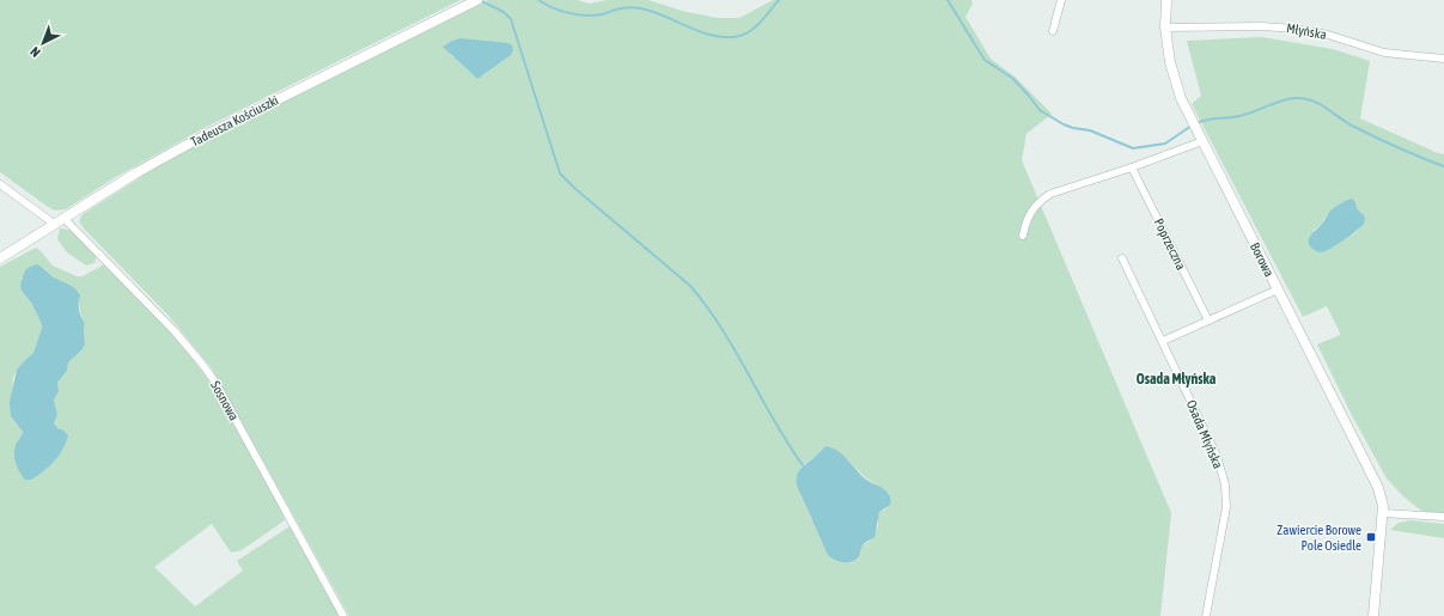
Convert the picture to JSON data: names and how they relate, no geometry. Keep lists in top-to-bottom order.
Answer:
{
  "streets": {
    "street": [
      "Młyńska",
      "Tadeusza Kościuszki",
      "Poprzeczna",
      "Borowa",
      "Sosnowa",
      "Osada Młyńska"
    ]
  },
  "crossings": [
    ["Młyńska", "Borowa"],
    ["Tadeusza Kościuszki", "Sosnowa"]
  ],
  "districts": ["Osada Młyńska"],
  "places": {
    "transit": ["Zawiercie Borowe Pole Osiedle"]
  },
  "north": "bottom left"
}
